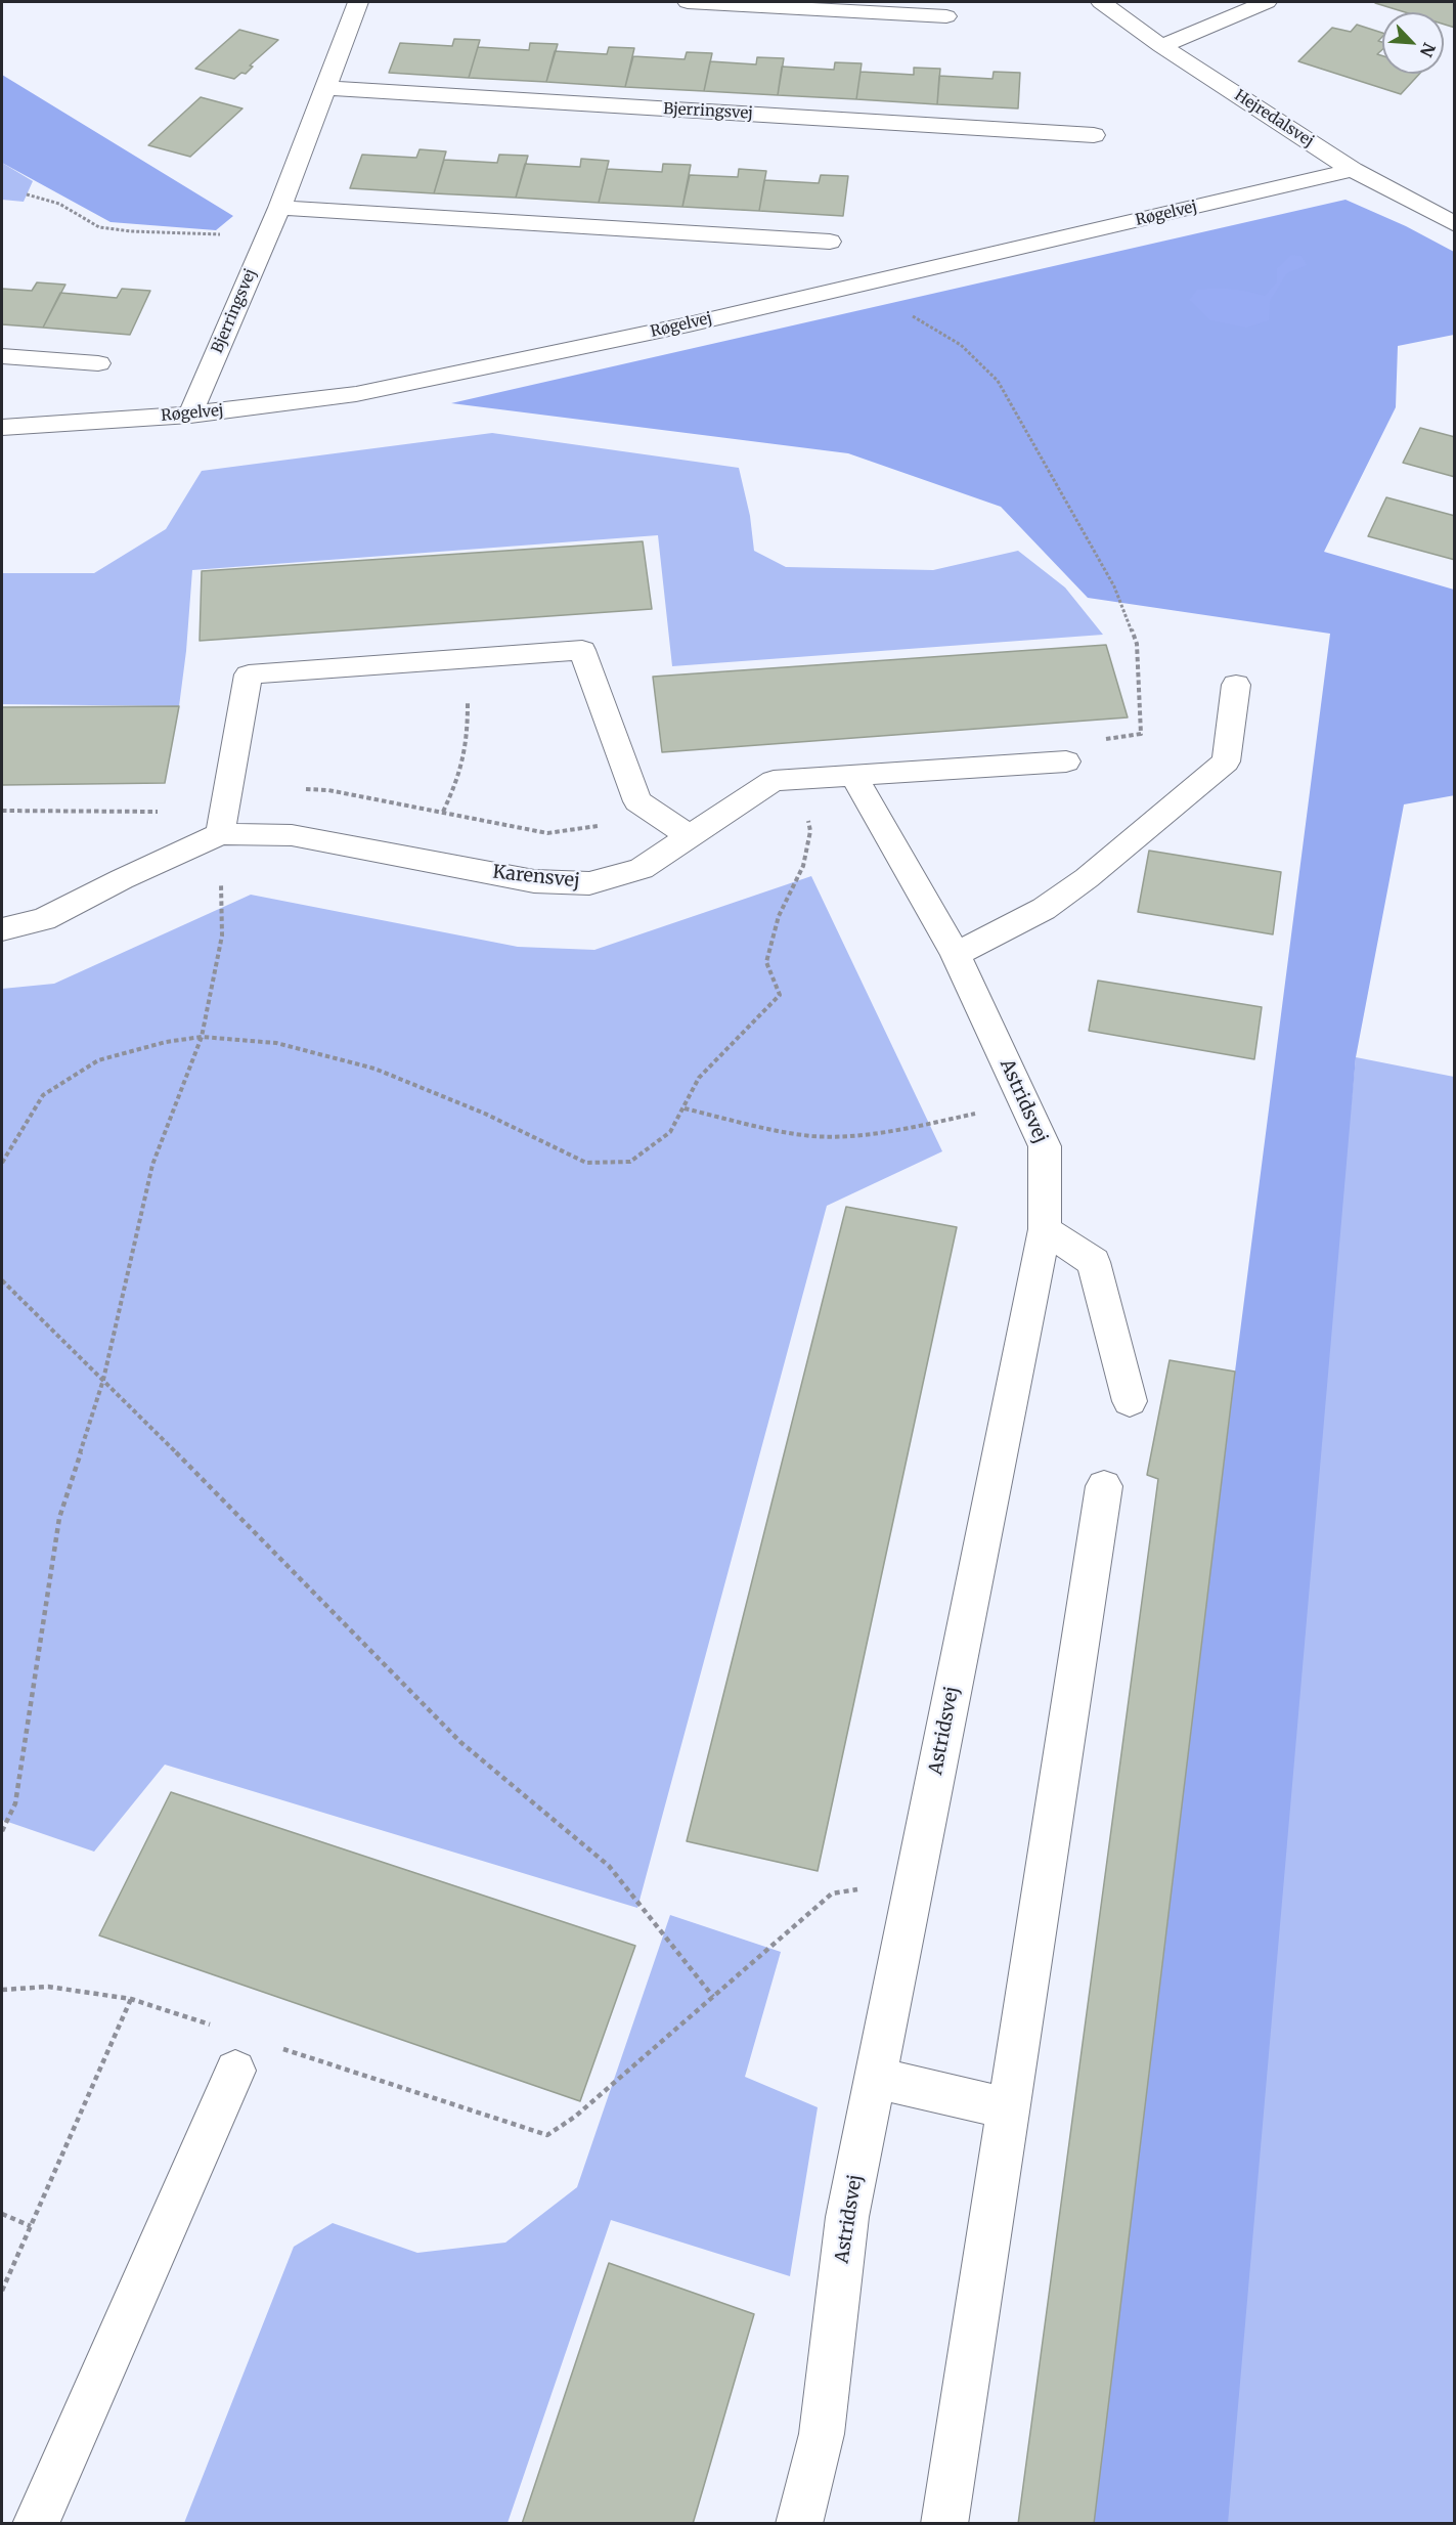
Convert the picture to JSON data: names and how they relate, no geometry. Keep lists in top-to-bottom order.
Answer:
{
  "streets": {
    "street": [
      "Bjerringsvej",
      "Hejredalsvej",
      "Røgelvej",
      "Karensvej",
      "Astridsvej"
    ]
  },
  "crossings": [
    ["Bjerringsvej", "Røgelvej"],
    ["Hejredalsvej", "Røgelvej"],
    ["Karensvej", "Astridsvej"]
  ],
  "north": "bottom right"
}
